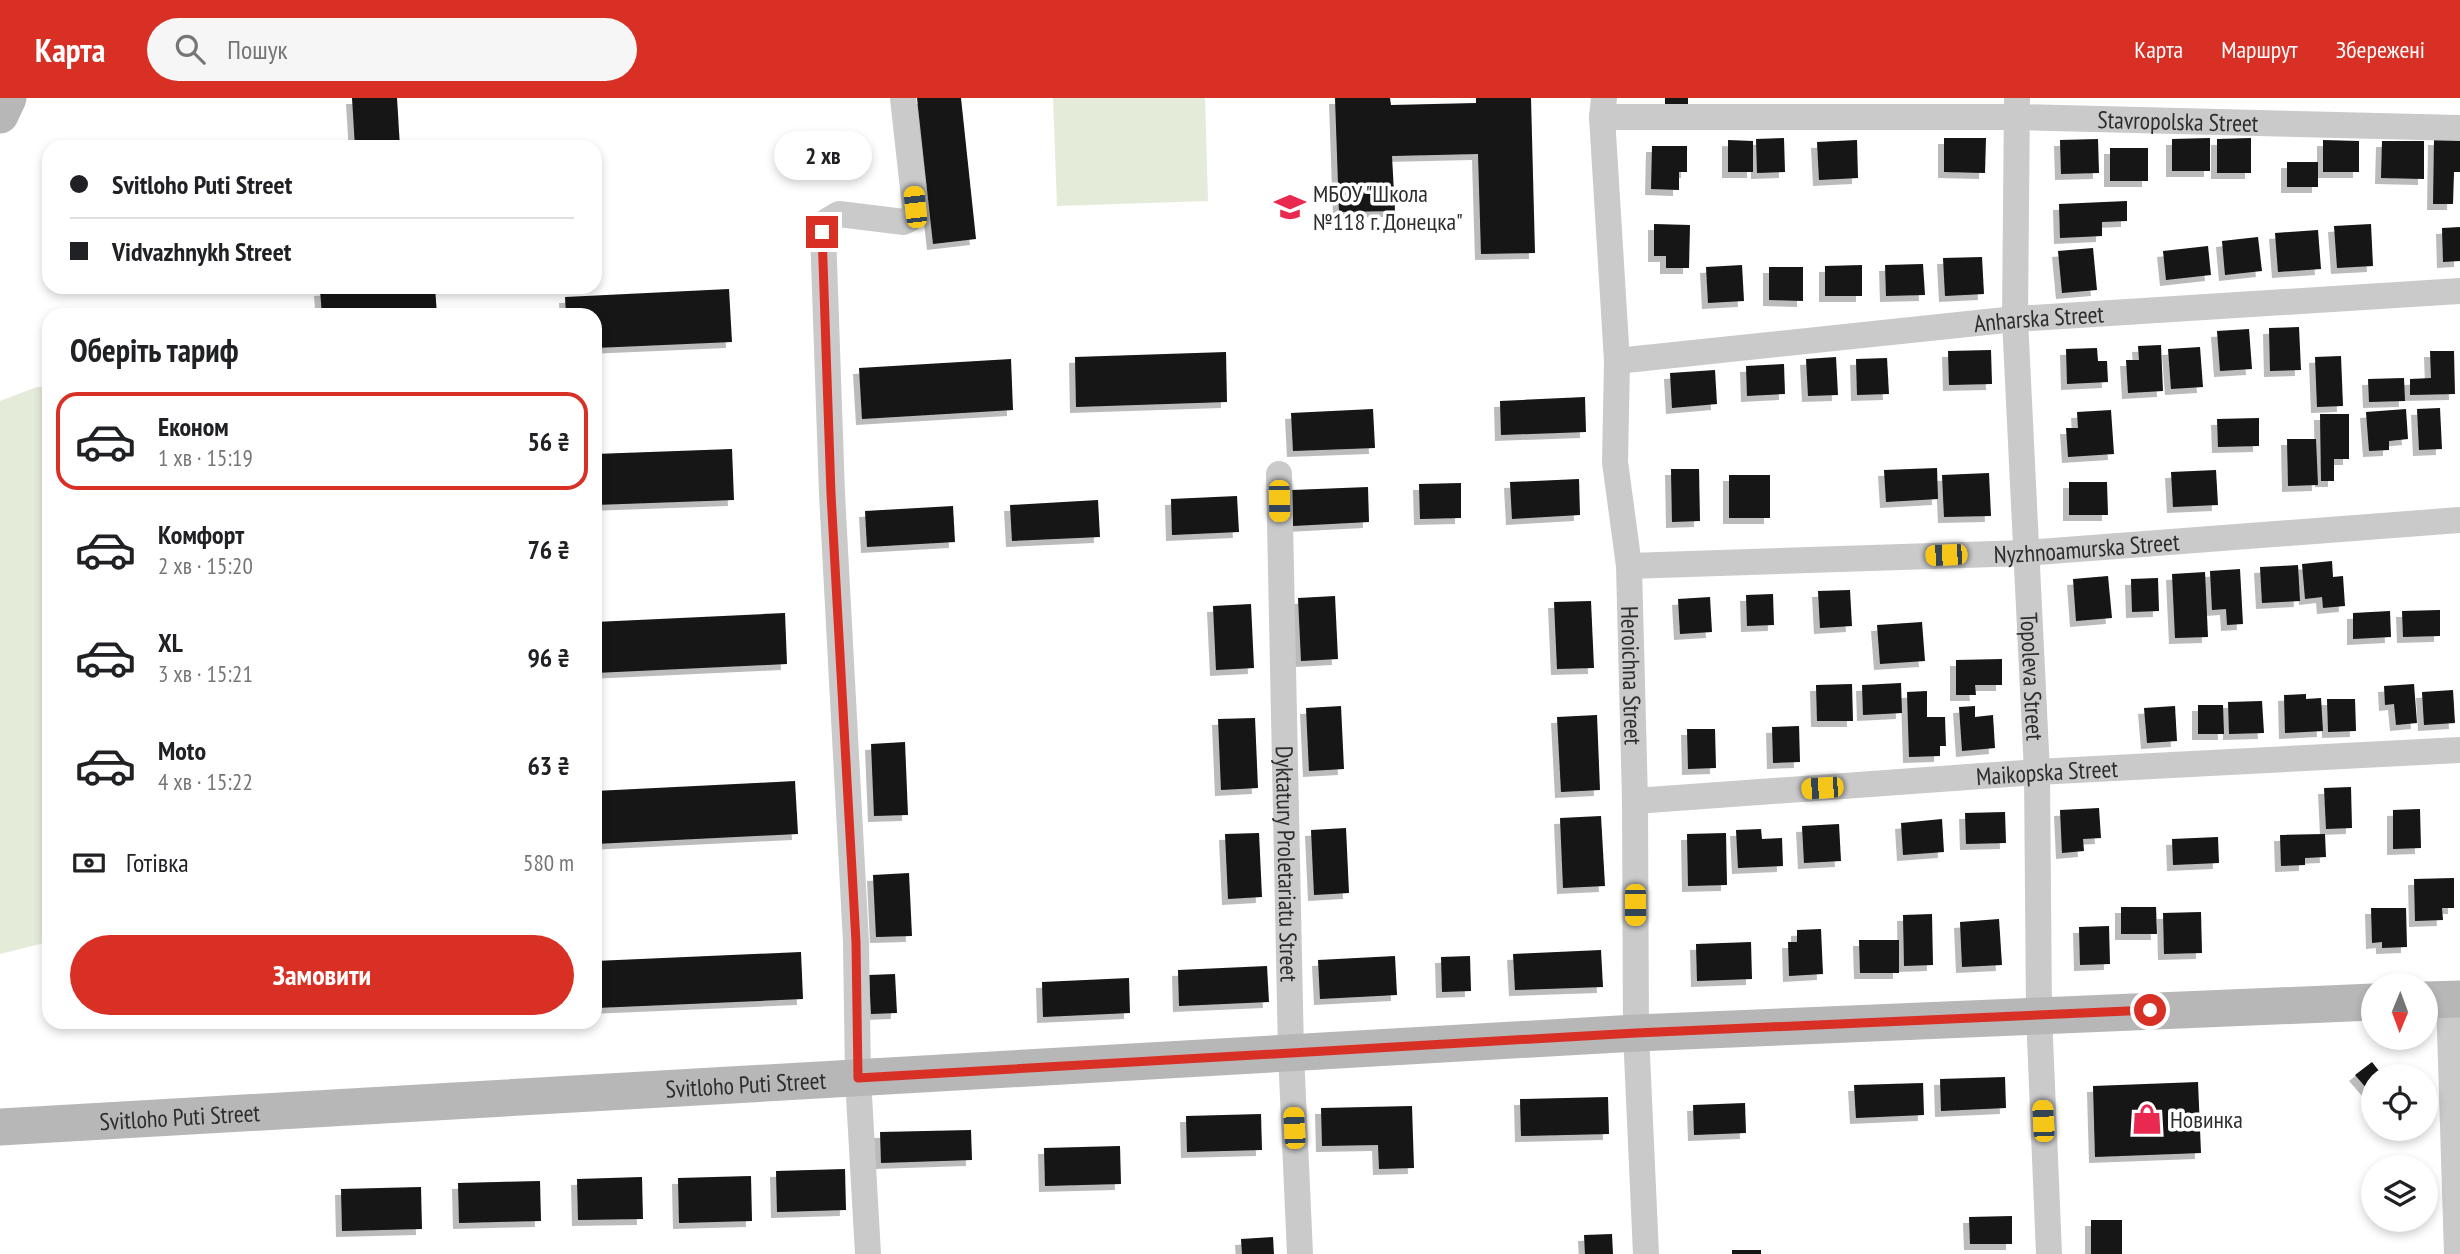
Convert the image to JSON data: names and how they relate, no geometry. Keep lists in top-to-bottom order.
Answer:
{
  "streets": {
    "main road": ["Svitloho Puti Street"],
    "street": [
      "Stavropolska Street",
      "Anharska Street",
      "Nyzhnoamurska Street",
      "Heroichna Street",
      "Topoleva Street",
      "Maikopska Street",
      "Dyktatury Proletariatu Street"
    ]
  },
  "crossings": [
    ["Stavropolska Street", "Heroichna Street"],
    ["Stavropolska Street", "Topoleva Street"],
    ["Anharska Street", "Heroichna Street"],
    ["Anharska Street", "Topoleva Street"],
    ["Nyzhnoamurska Street", "Heroichna Street"],
    ["Nyzhnoamurska Street", "Topoleva Street"],
    ["Heroichna Street", "Maikopska Street"],
    ["Heroichna Street", "Svitloho Puti Street"],
    ["Topoleva Street", "Maikopska Street"],
    ["Topoleva Street", "Svitloho Puti Street"],
    ["Dyktatury Proletariatu Street", "Svitloho Puti Street"]
  ],
  "places": {
    "school or university": ["МБОУ \"Школа №118 г. Донецка\""],
    "shop": ["Новинка"]
  },
  "north": "bottom",
  "page": {
    "header": "Карта",
    "search": "Пошук",
    "nav": ["Карта", "Маршрут", "Збережені"],
    "bubble": "2 хв",
    "banner": ["Svitloho Puti Street", "Vidvazhnykh Street"],
    "heading": "Оберіть тариф",
    "list": [
      {
        "name": "Економ",
        "note": "1 хв · 15:19",
        "value": "56 ₴"
      },
      {
        "name": "Комфорт",
        "note": "2 хв · 15:20",
        "value": "76 ₴"
      },
      {
        "name": "XL",
        "note": "3 хв · 15:21",
        "value": "96 ₴"
      },
      {
        "name": "Moto",
        "note": "4 хв · 15:22",
        "value": "63 ₴"
      }
    ],
    "pay": ["Готівка", "580 m"],
    "buttons": "Замовити"
  }
}
